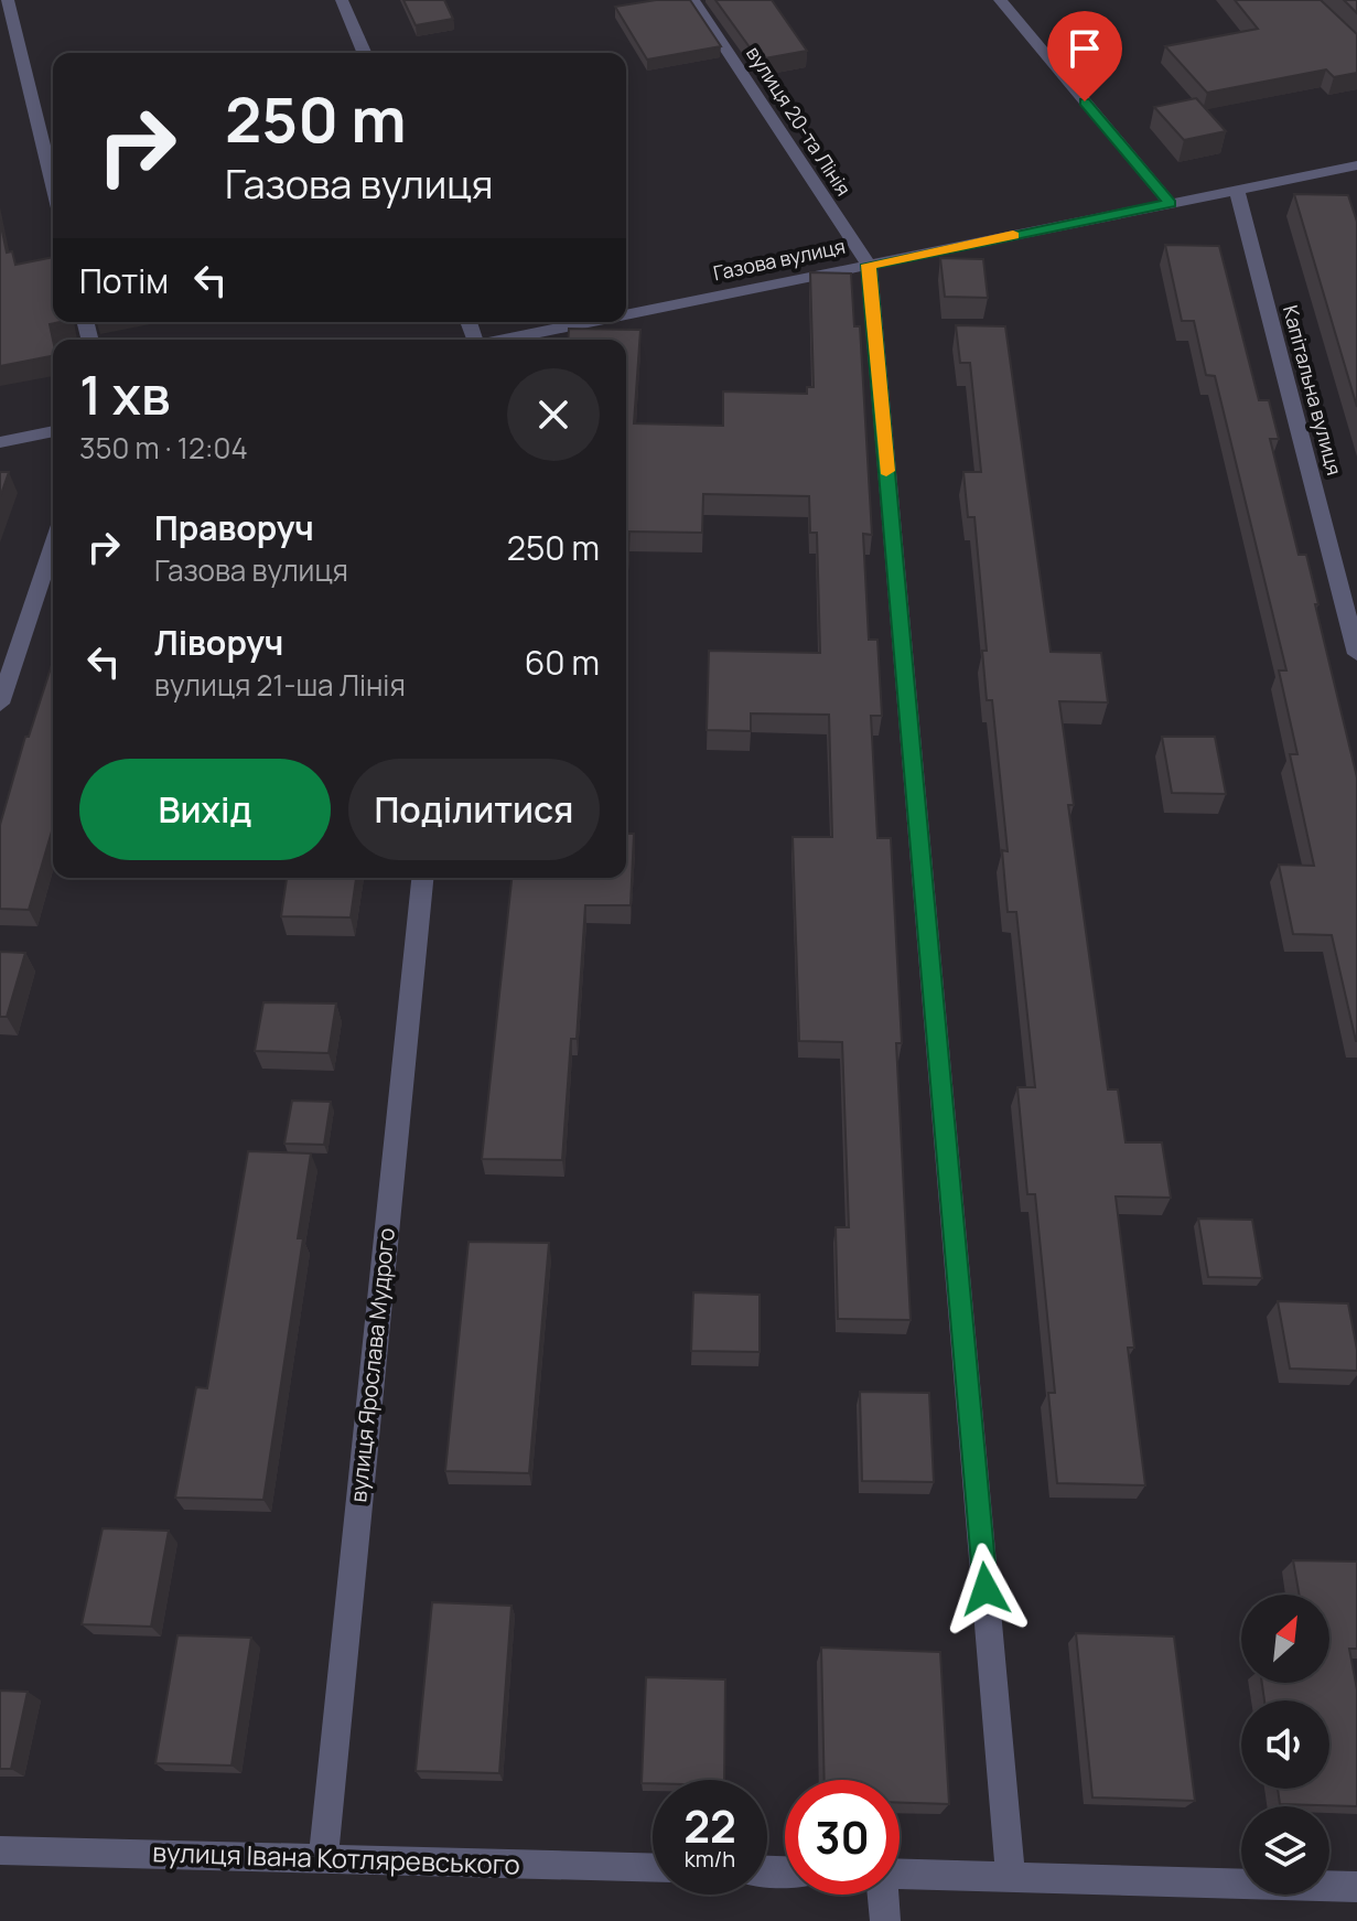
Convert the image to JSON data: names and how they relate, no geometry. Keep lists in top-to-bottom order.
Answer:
{
  "streets": {
    "street": [
      "вулиця 20-та Лінія",
      "Газова вулиця",
      "Капітальна вулиця",
      "вулиця Ярослава Мудрого",
      "вулиця Івана Котляревського"
    ]
  },
  "crossings": [
    ["вулиця 20-та Лінія", "Газова вулиця"],
    ["Газова вулиця", "Капітальна вулиця"],
    ["вулиця Ярослава Мудрого", "вулиця Івана Котляревського"]
  ],
  "north": "top right",
  "page": {
    "turn": ["250 m", "Газова вулиця"],
    "then": "Потім",
    "heading": ["1 хв", "350 m · 12:04"],
    "list": [
      {
        "name": "Праворуч",
        "note": "Газова вулиця",
        "value": "250 m"
      },
      {
        "name": "Ліворуч",
        "note": "вулиця 21-ша Лінія",
        "value": "60 m"
      }
    ],
    "buttons": ["Вихід", "Поділитися"],
    "speed": "22 km/h",
    "limit": "30"
  }
}
